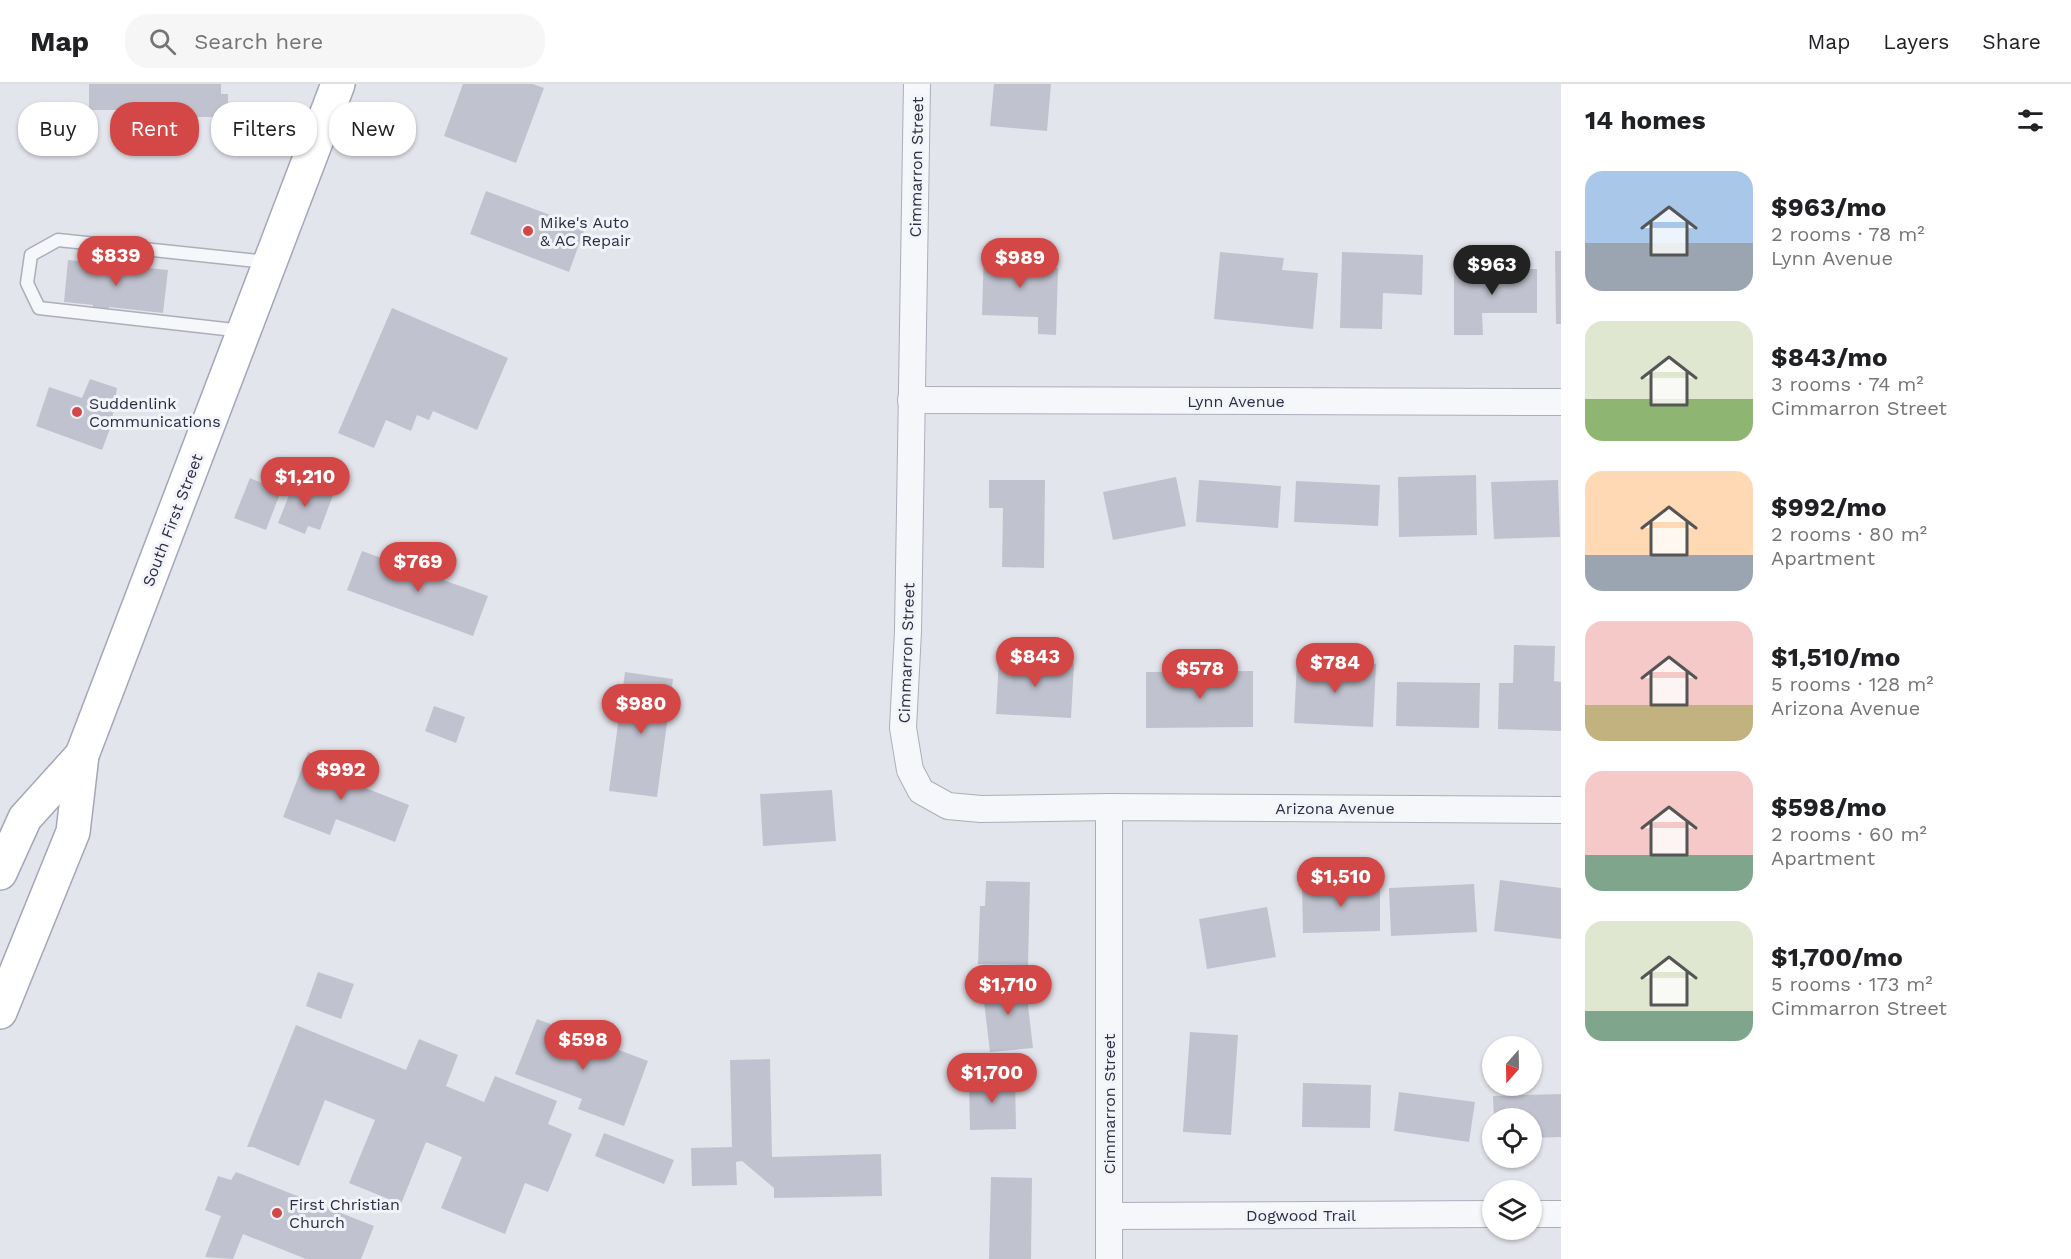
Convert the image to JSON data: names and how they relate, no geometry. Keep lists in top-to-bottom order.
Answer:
{
  "streets": {
    "main road": ["South First Street"],
    "street": [
      "Cimmarron Street",
      "Lynn Avenue",
      "Arizona Avenue",
      "Dogwood Trail"
    ]
  },
  "crossings": [
    ["Cimmarron Street", "Lynn Avenue"],
    ["Cimmarron Street", "Arizona Avenue"],
    ["Cimmarron Street", "Dogwood Trail"]
  ],
  "places": ["Mike's Auto & AC Repair", "Suddenlink Communications", "First Christian Church"],
  "north": "bottom",
  "page": {
    "header": "Map",
    "search": "Search here",
    "nav": ["Map", "Layers", "Share"],
    "heading": "14 homes",
    "chip": [
      "Buy",
      "Rent",
      "Filters",
      "New"
    ],
    "list": [
      {
        "name": "$963/mo",
        "note": "2 rooms · 78 m² · Lynn Avenue"
      },
      {
        "name": "$843/mo",
        "note": "3 rooms · 74 m² · Cimmarron Street"
      },
      {
        "name": "$992/mo",
        "note": "2 rooms · 80 m² · Apartment"
      },
      {
        "name": "$1,510/mo",
        "note": "5 rooms · 128 m² · Arizona Avenue"
      },
      {
        "name": "$598/mo",
        "note": "2 rooms · 60 m² · Apartment"
      },
      {
        "name": "$1,700/mo",
        "note": "5 rooms · 173 m² · Cimmarron Street"
      }
    ],
    "price": [
      "$839",
      "$989",
      "$963",
      "$1,210",
      "$769",
      "$843",
      "$784",
      "$578",
      "$980",
      "$992",
      "$1,510",
      "$1,710",
      "$598",
      "$1,700"
    ]
  }
}
